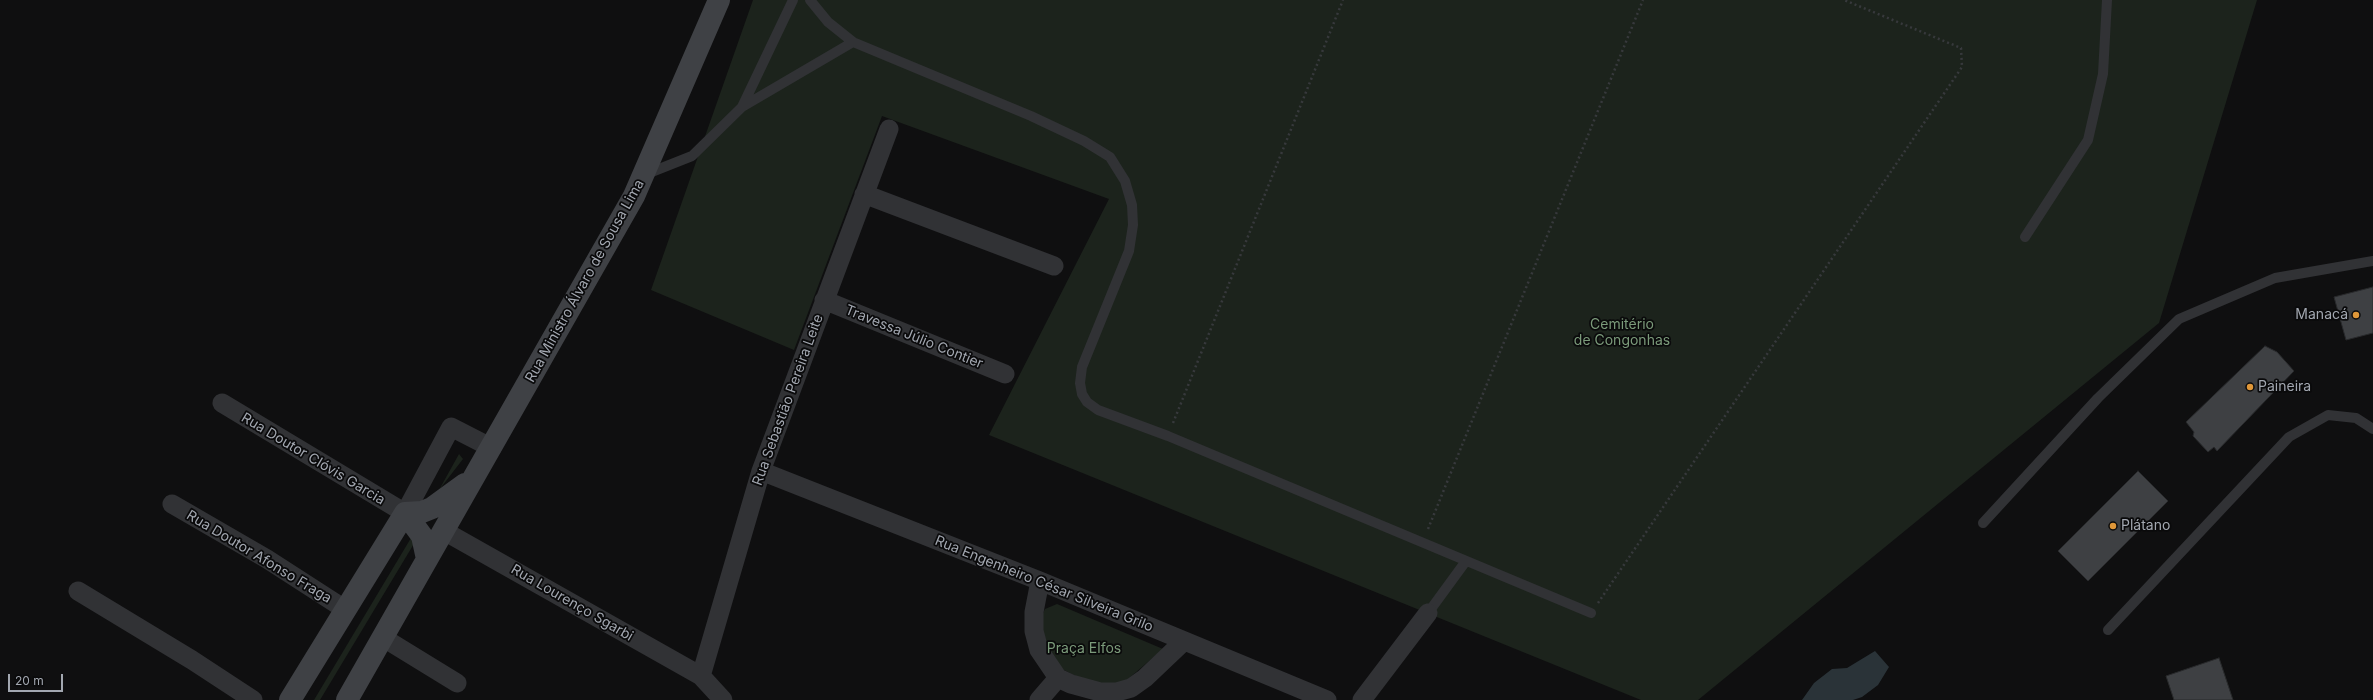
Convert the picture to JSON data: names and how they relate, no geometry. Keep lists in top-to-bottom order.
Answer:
{
  "streets": {
    "main road": ["Rua Ministro Álvaro de Sousa Lima"],
    "street": [
      "Travessa Júlio Contier",
      "Rua Sebastião Pereira Leite",
      "Rua Doutor Clóvis Garcia",
      "Rua Doutor Afonso Fraga",
      "Rua Engenheiro César Silveira Grilo",
      "Rua Lourenço Sgarbi"
    ]
  },
  "crossings": [
    ["Rua Ministro Álvaro de Sousa Lima", "Rua Doutor Clóvis Garcia"],
    ["Rua Ministro Álvaro de Sousa Lima", "Rua Lourenço Sgarbi"],
    ["Travessa Júlio Contier", "Rua Sebastião Pereira Leite"],
    ["Rua Sebastião Pereira Leite", "Rua Engenheiro César Silveira Grilo"],
    ["Rua Sebastião Pereira Leite", "Rua Lourenço Sgarbi"]
  ],
  "parks": ["Cemitério de Congonhas", "Praça Elfos"],
  "places": ["Manacá", "Paineira", "Plátano"],
  "scale_bar": "20 m"
}
